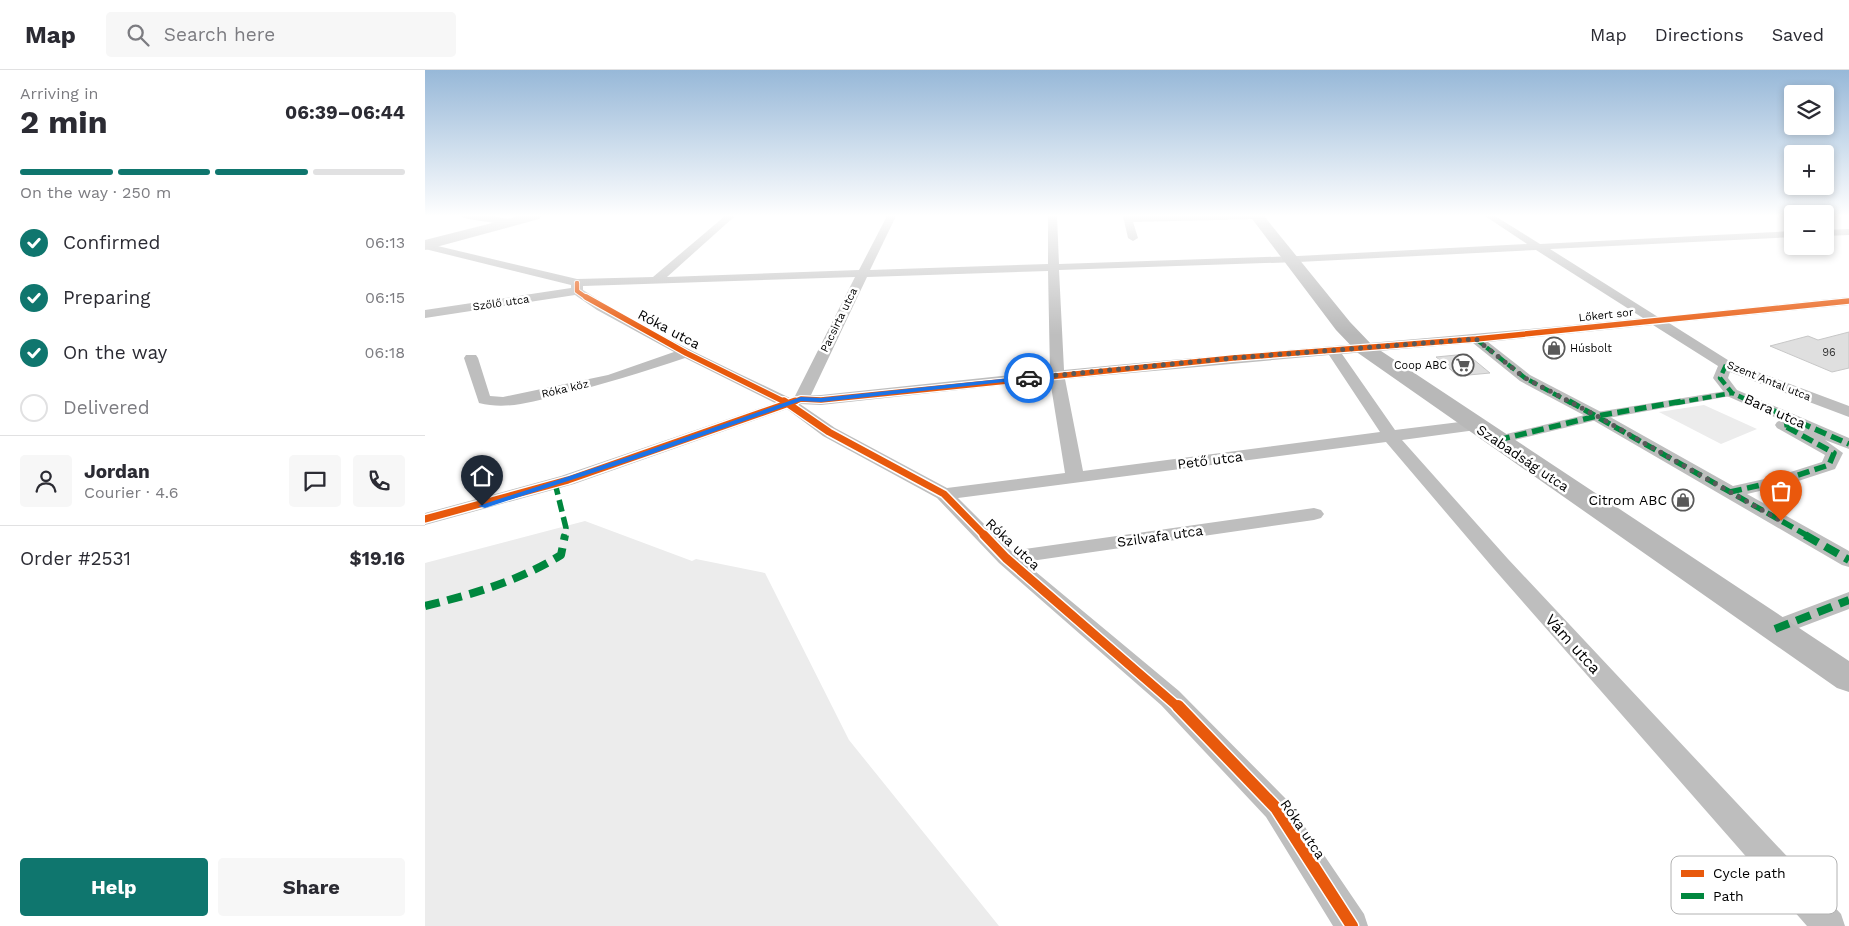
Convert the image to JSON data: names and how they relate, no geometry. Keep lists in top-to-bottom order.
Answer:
{
  "streets": {
    "main road": ["Szabadság utca"],
    "street": [
      "Szőlő utca",
      "Lőkert sor",
      "Pacsirta utca",
      "Róka utca",
      "Szent Antal utca",
      "Róka köz",
      "Bara utca",
      "Pető utca",
      "Szilvafa utca",
      "Vám utca"
    ]
  },
  "crossings": [
    ["Szőlő utca", "Róka utca"],
    ["Lőkert sor", "Pacsirta utca"],
    ["Lőkert sor", "Róka utca"],
    ["Lőkert sor", "Szent Antal utca"],
    ["Lőkert sor", "Szabadság utca"],
    ["Lőkert sor", "Vám utca"],
    ["Pacsirta utca", "Róka utca"],
    ["Róka utca", "Róka köz"],
    ["Róka utca", "Pető utca"],
    ["Róka utca", "Szilvafa utca"],
    ["Szent Antal utca", "Bara utca"],
    ["Szabadság utca", "Pető utca"],
    ["Pető utca", "Vám utca"]
  ],
  "places": {
    "shop": ["Húsbolt", "Citrom ABC"],
    "supermarket": ["Coop ABC"]
  },
  "house_numbers": ["96"],
  "legend": ["Cycle path", "Path"],
  "page": {
    "header": "Map",
    "search": "Search here",
    "nav": ["Map", "Directions", "Saved"],
    "heading": ["2 min", "Arriving in", "06:39–06:44"],
    "panel": [
      "Jordan",
      "Courier · 4.6",
      "Order #2531",
      "$19.16"
    ],
    "map_buttons": ["+", "−"],
    "bar": "On the way · 250 m",
    "list": [
      ["Confirmed", "06:13"],
      ["Preparing", "06:15"],
      ["On the way", "06:18"],
      "Delivered"
    ],
    "buttons": ["Help", "Share"]
  }
}
